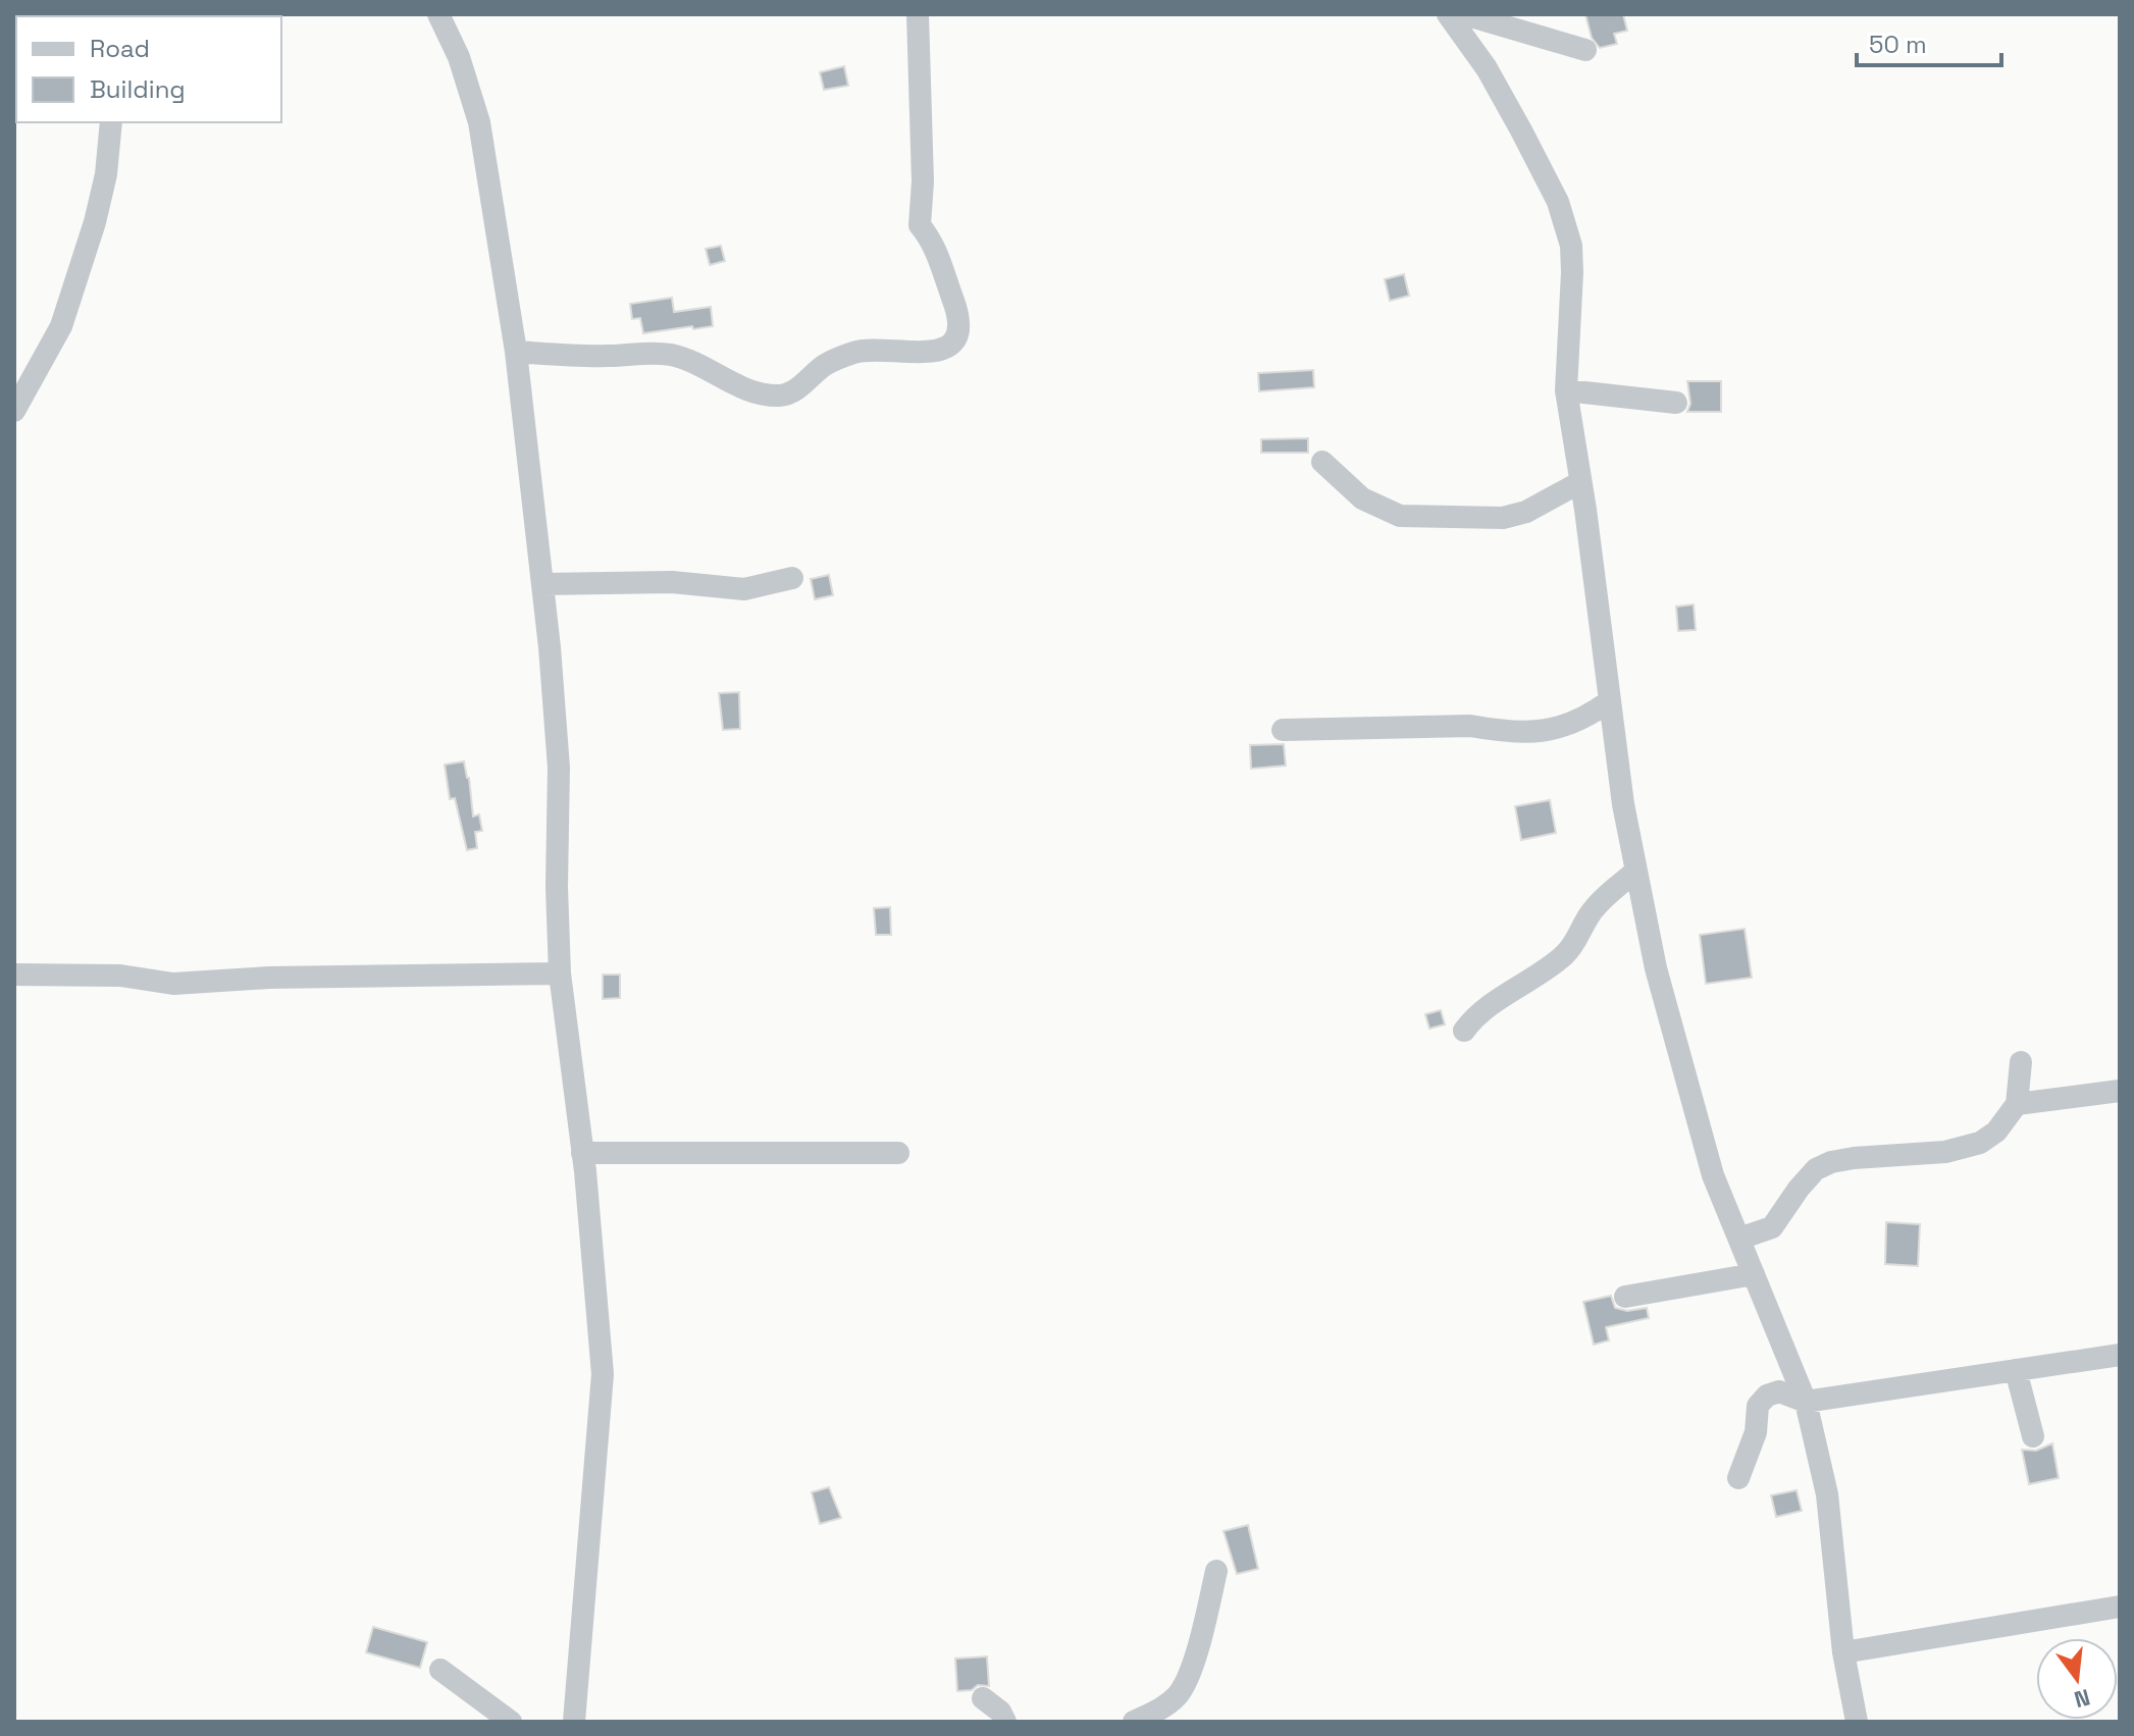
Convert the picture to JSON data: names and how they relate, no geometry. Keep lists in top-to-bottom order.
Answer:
{
  "legend": ["Road", "Building"],
  "scale_bar": "50 m",
  "north": "bottom"
}
